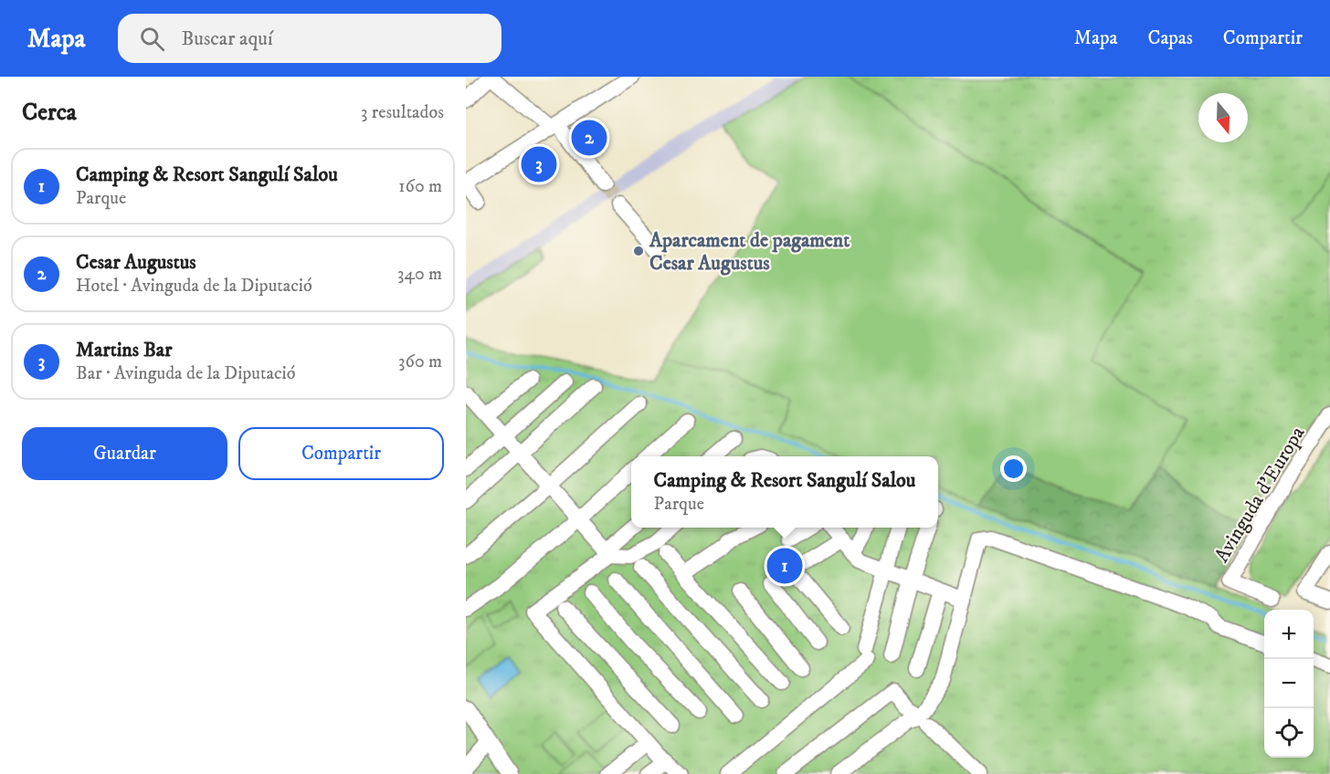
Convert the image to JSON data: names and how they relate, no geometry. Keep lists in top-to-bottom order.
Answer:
{
  "streets": {
    "street": ["Avinguda d'Europa"]
  },
  "places": ["Aparcament de pagament Cesar Augustus"],
  "north": "bottom",
  "page": {
    "header": "Mapa",
    "search": "Buscar aquí",
    "nav": ["Mapa", "Capas", "Compartir"],
    "heading": ["Cerca", "3 resultados"],
    "pins": ["2", "3", "1"],
    "list": [
      {
        "mark": "1",
        "name": "Camping & Resort Sangulí Salou",
        "note": "Parque",
        "value": "160 m"
      },
      {
        "mark": "2",
        "name": "Cesar Augustus",
        "note": "Hotel · Avinguda de la Diputació",
        "value": "340 m"
      },
      {
        "mark": "3",
        "name": "Martins Bar",
        "note": "Bar · Avinguda de la Diputació",
        "value": "360 m"
      }
    ],
    "buttons": ["Guardar", "Compartir"],
    "popup": ["Camping & Resort Sangulí Salou", "Parque"],
    "map_buttons": ["+", "−"]
  }
}
